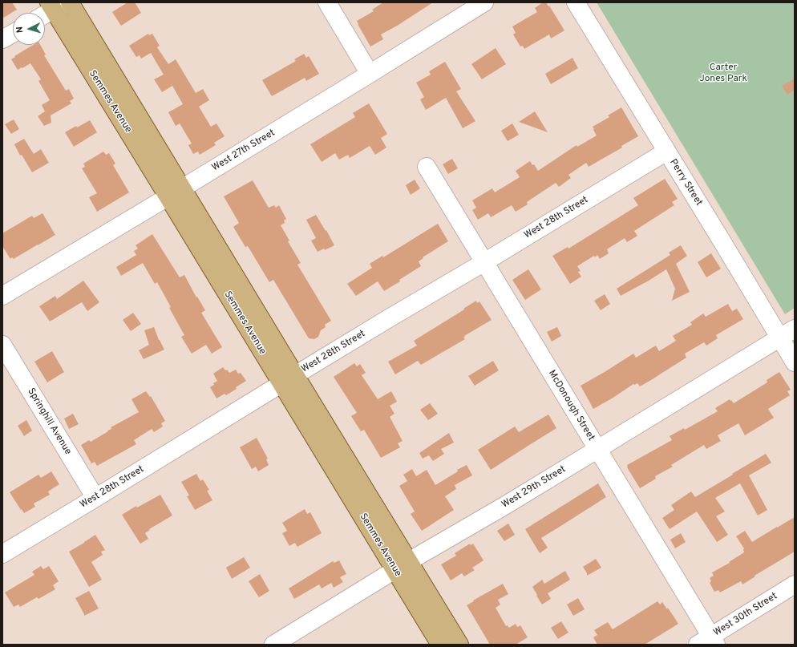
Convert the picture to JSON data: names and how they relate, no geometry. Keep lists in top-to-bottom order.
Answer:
{
  "streets": {
    "main road": ["Semmes Avenue"],
    "street": [
      "West 27th Street",
      "Perry Street",
      "West 28th Street",
      "McDonough Street",
      "Springhill Avenue",
      "West 29th Street",
      "West 30th Street"
    ]
  },
  "crossings": [
    ["Semmes Avenue", "West 27th Street"],
    ["Semmes Avenue", "West 28th Street"],
    ["Semmes Avenue", "West 29th Street"],
    ["Perry Street", "West 28th Street"],
    ["Perry Street", "West 29th Street"],
    ["West 28th Street", "McDonough Street"],
    ["West 28th Street", "Springhill Avenue"],
    ["McDonough Street", "West 29th Street"],
    ["McDonough Street", "West 30th Street"]
  ],
  "parks": ["Carter Jones Park"],
  "north": "left"
}
